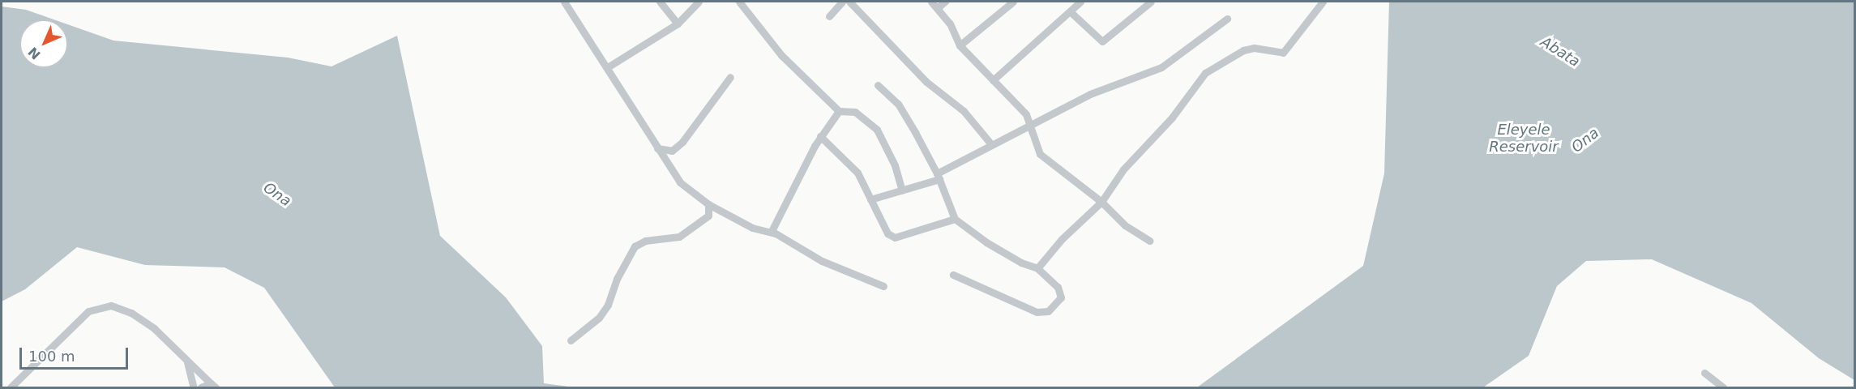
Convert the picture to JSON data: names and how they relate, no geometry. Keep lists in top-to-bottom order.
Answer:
{
  "water": ["Abata", "Eleyele Reservoir", "Ona"],
  "scale_bar": "100 m",
  "north": "bottom left"
}
